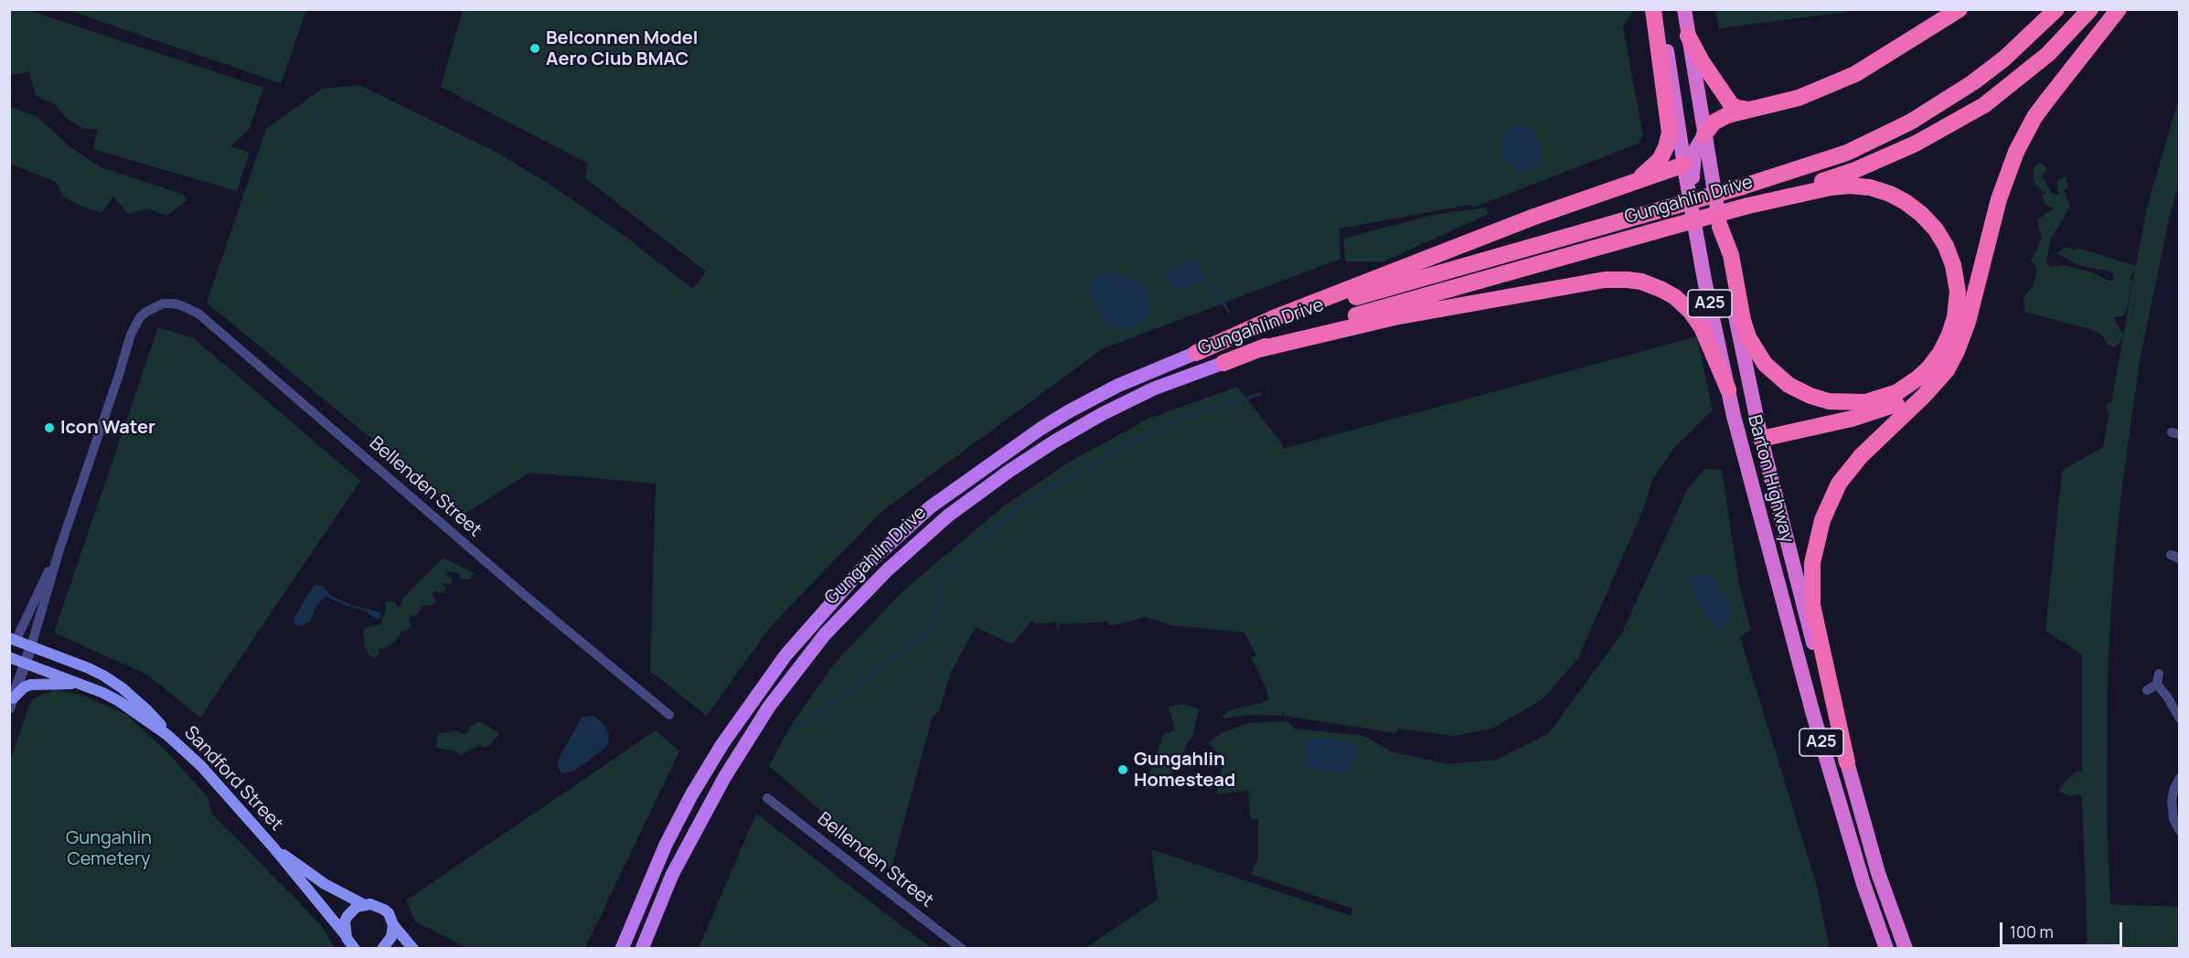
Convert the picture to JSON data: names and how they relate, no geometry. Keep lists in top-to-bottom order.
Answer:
{
  "streets": {
    "highway": ["Gungahlin Drive", "A25", "Barton Highway"],
    "main road": ["Sandford Street"],
    "street": ["Bellenden Street"]
  },
  "parks": ["Gungahlin Cemetery"],
  "places": ["Belconnen Model Aero Club BMAC", "Icon Water", "Gungahlin Homestead"],
  "scale_bar": "100 m"
}
